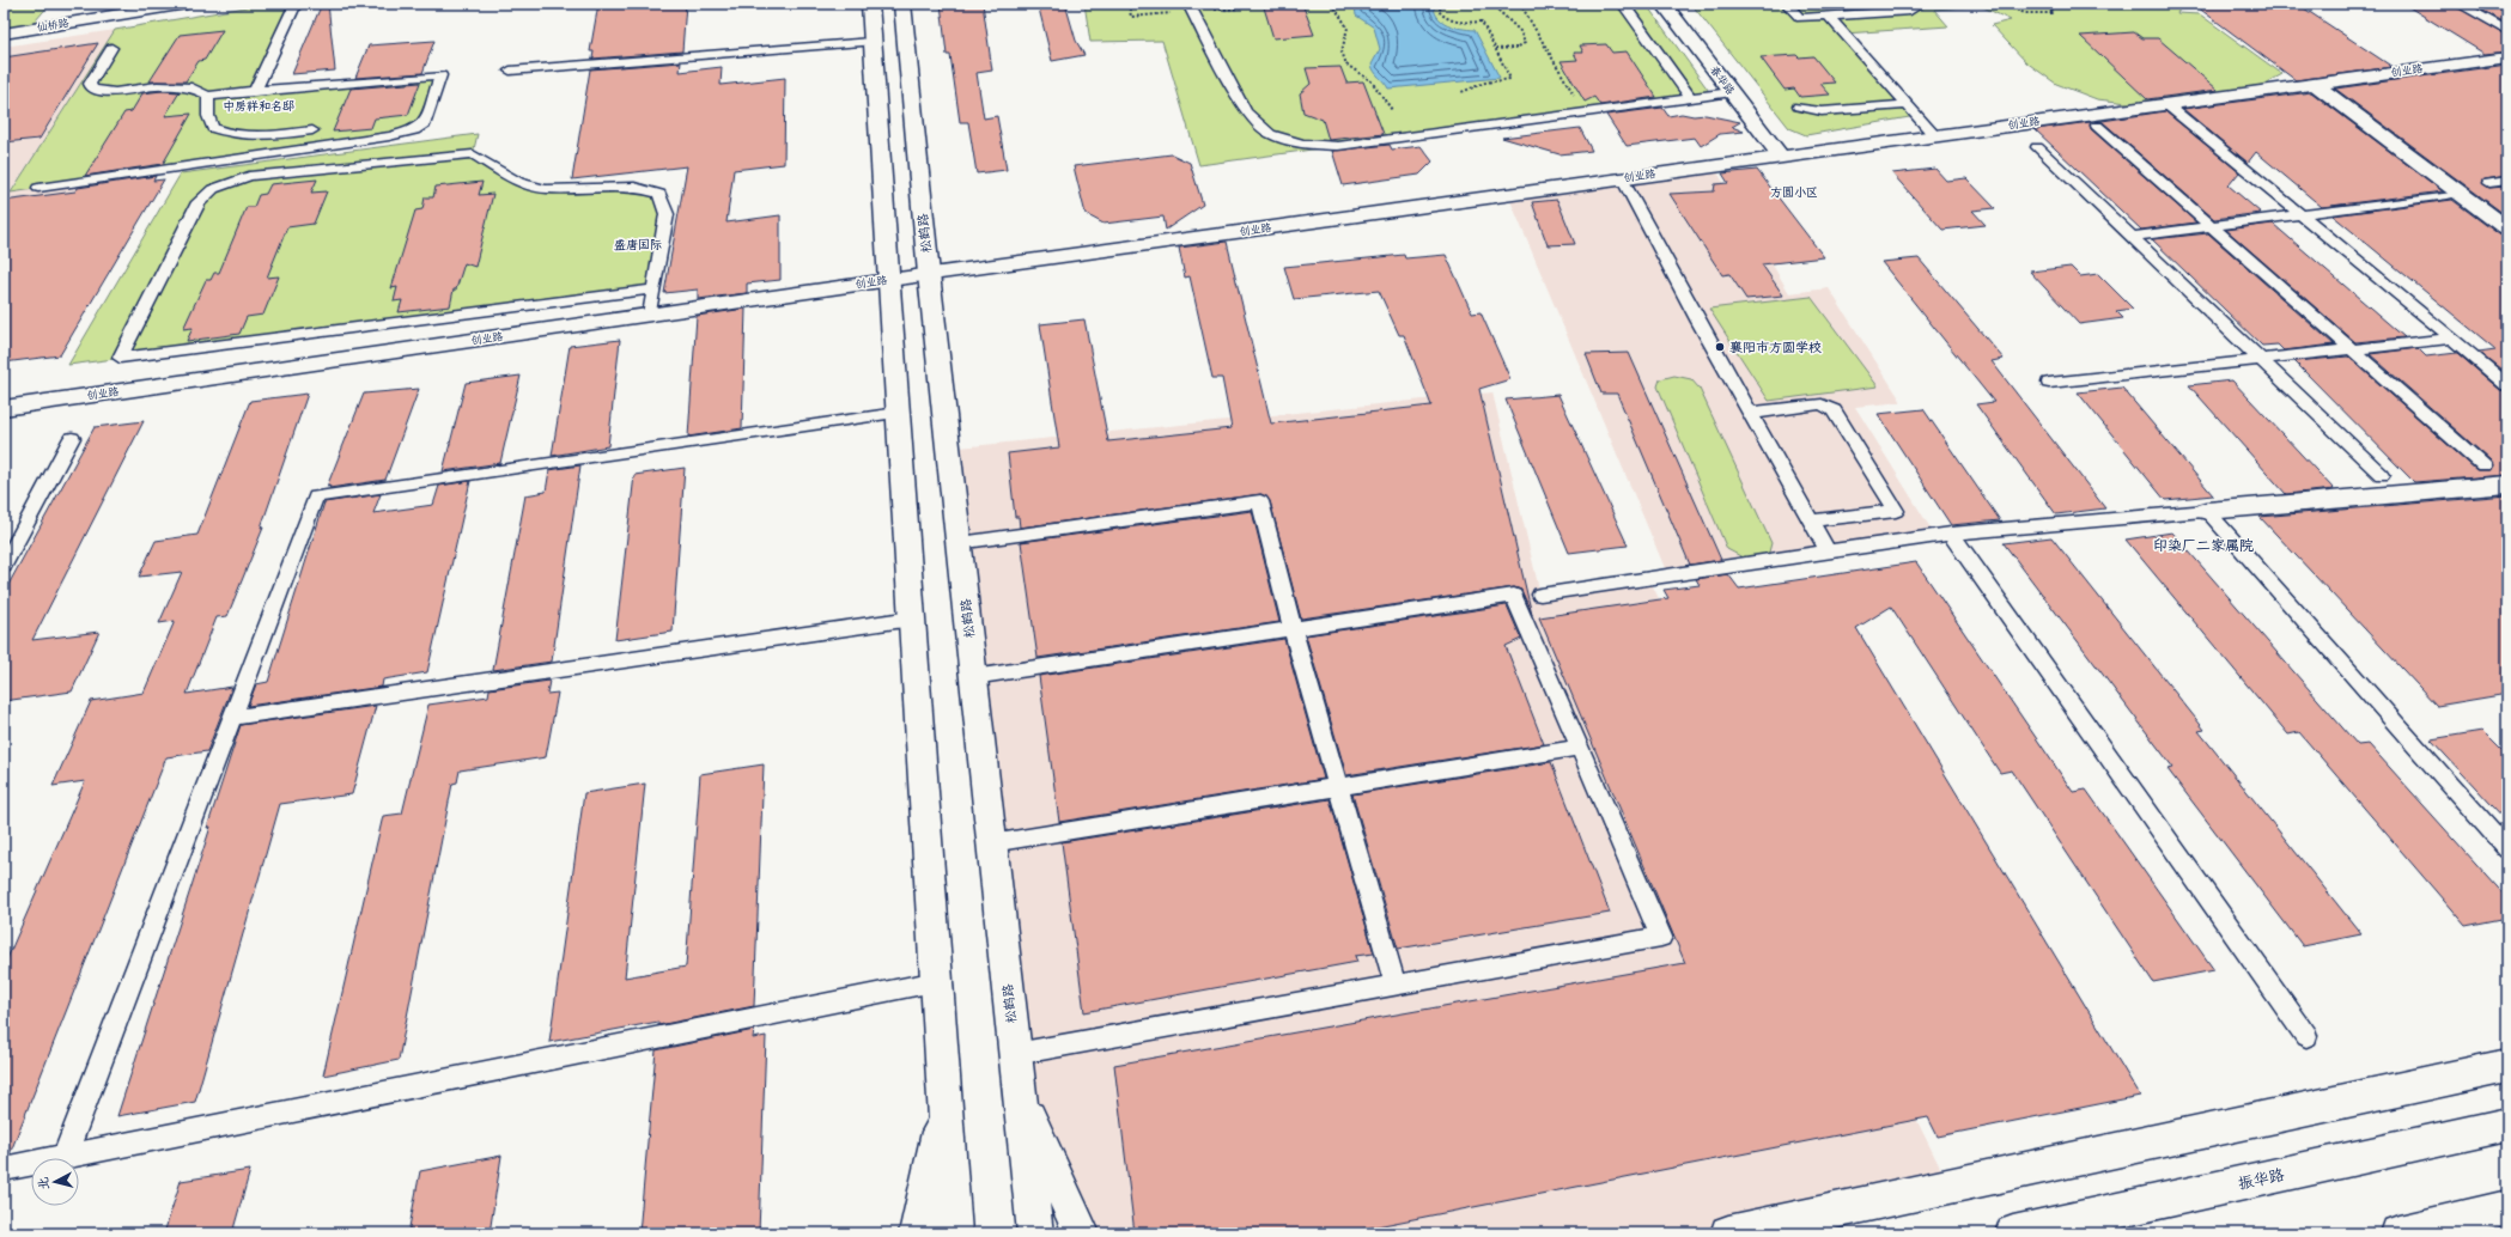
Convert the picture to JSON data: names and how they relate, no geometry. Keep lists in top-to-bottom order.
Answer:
{
  "streets": {
    "street": [
      "仙桥路",
      "创业路",
      "春华路",
      "松鹤路",
      "振华路"
    ]
  },
  "crossings": [
    ["创业路", "春华路"],
    ["创业路", "松鹤路"]
  ],
  "districts": [
    "中房祥和名邸",
    "方圆小区",
    "盛唐国际",
    "印染厂二家属院"
  ],
  "places": ["襄阳市方圆学校"],
  "north": "left"
}
